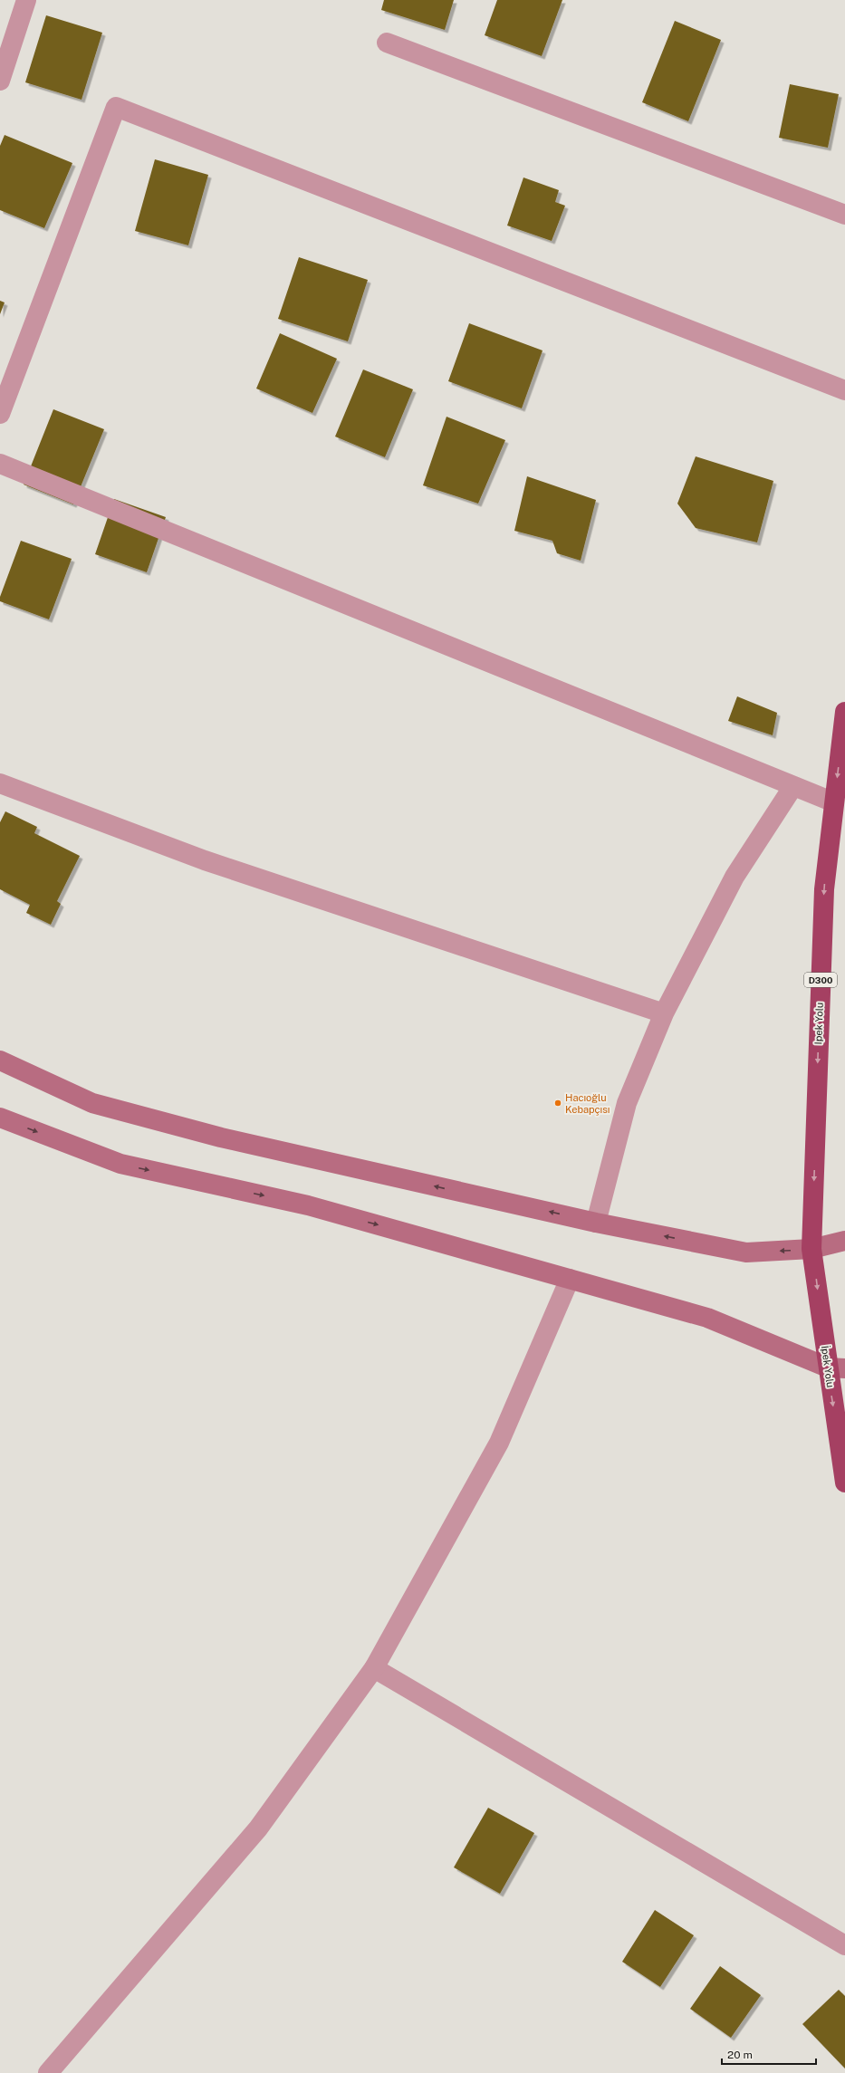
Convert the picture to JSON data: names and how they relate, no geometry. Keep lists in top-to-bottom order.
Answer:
{
  "streets": {
    "highway": ["D300", "Ipek Yolu", "İpek Yolu"]
  },
  "crossings": [
    ["Ipek Yolu", "İpek Yolu"]
  ],
  "one_way": ["Ipek Yolu", "İpek Yolu"],
  "places": ["Hacıoğlu Kebapçısı"],
  "scale_bar": "20 m"
}
